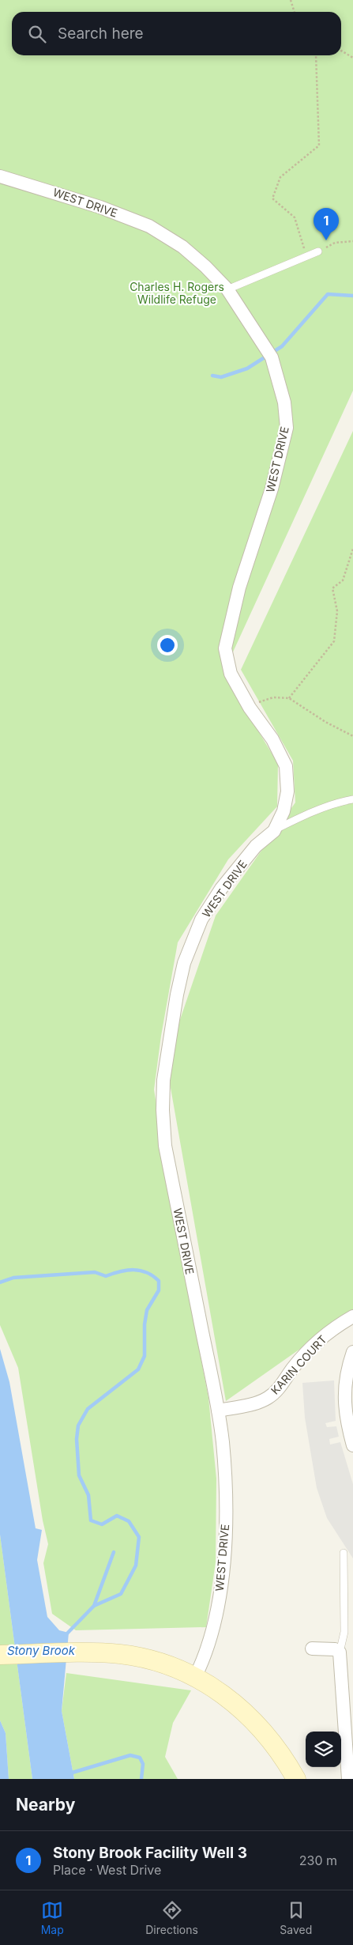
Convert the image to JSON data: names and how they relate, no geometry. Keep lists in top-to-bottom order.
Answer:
{
  "streets": {
    "street": ["WEST DRIVE", "KARIN COURT"]
  },
  "crossings": [
    ["WEST DRIVE", "KARIN COURT"]
  ],
  "water": ["Stony Brook"],
  "parks": ["Charles H. Rogers Wildlife Refuge"],
  "page": {
    "search": "Search here",
    "pins": "1",
    "heading": "Nearby",
    "list": [
      {
        "mark": "1",
        "name": "Stony Brook Facility Well 3",
        "note": "Place · West Drive",
        "value": "230 m"
      }
    ],
    "nav": ["Map", "Directions", "Saved"]
  }
}
